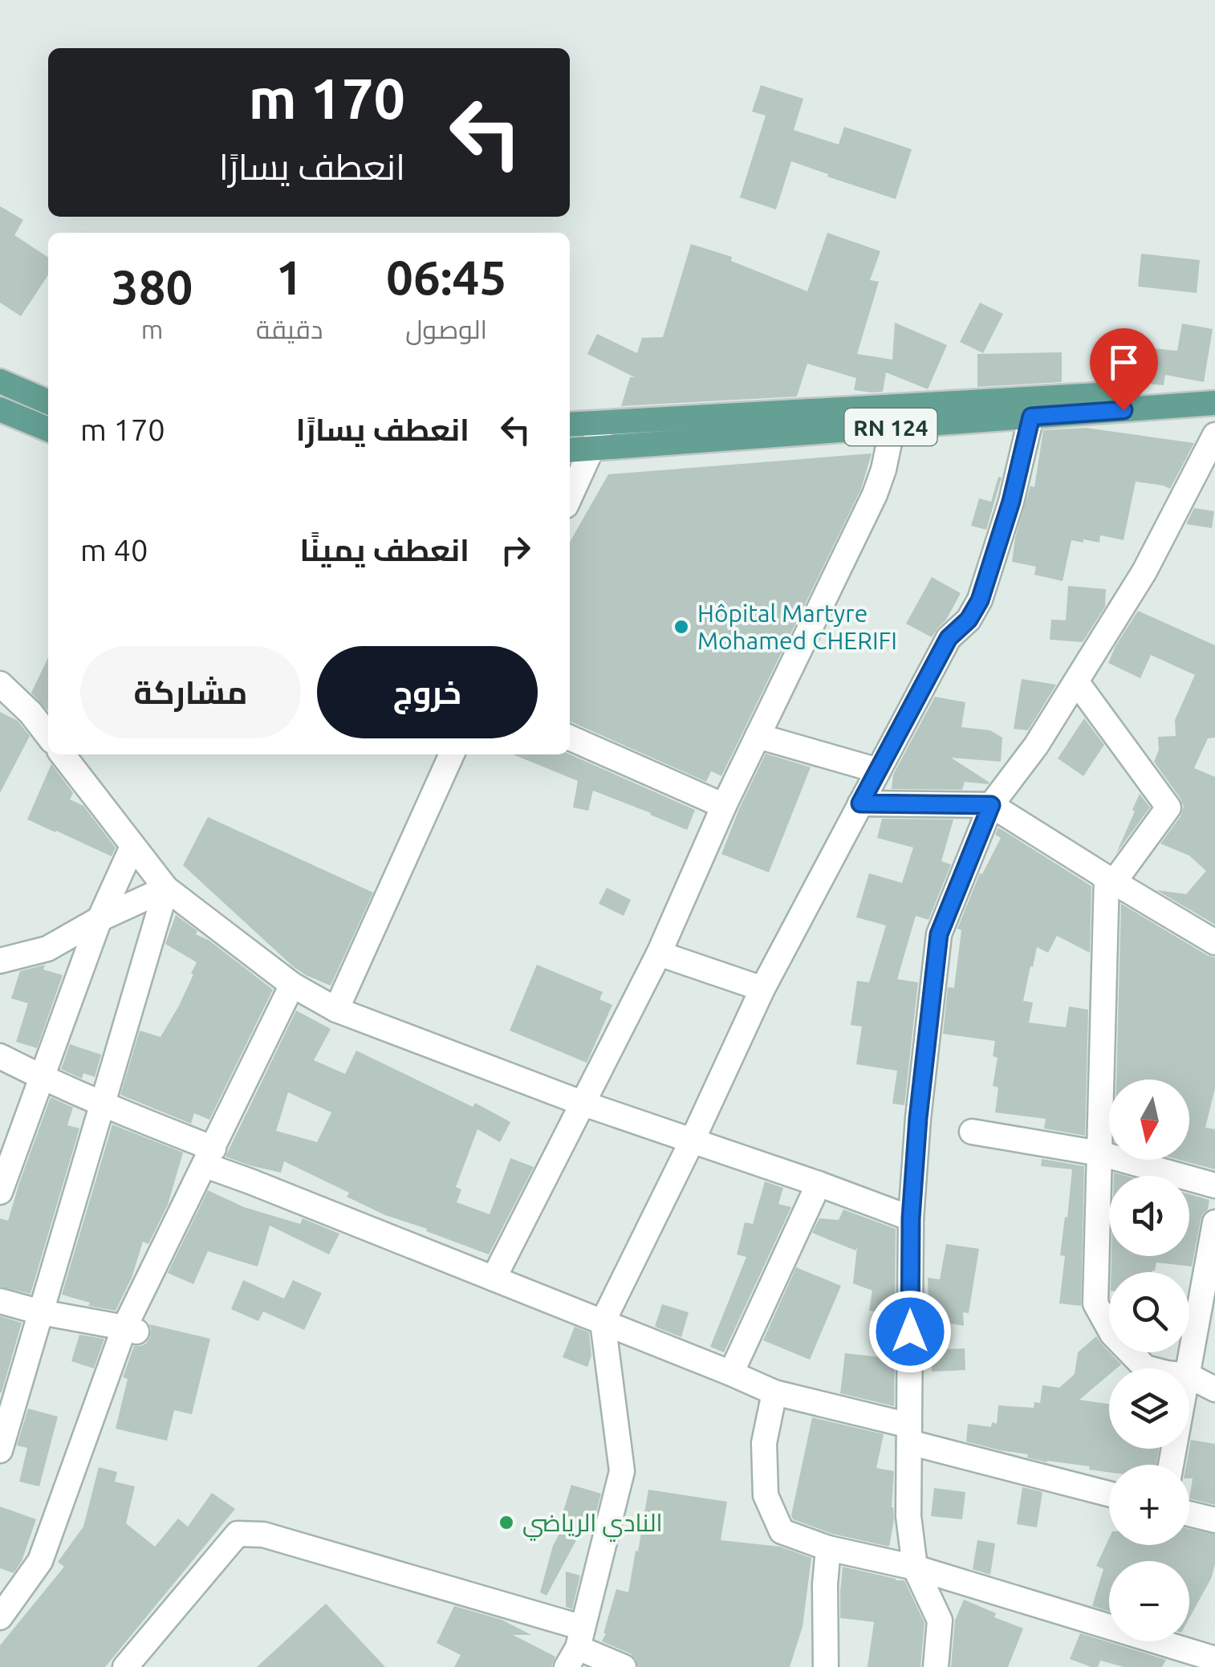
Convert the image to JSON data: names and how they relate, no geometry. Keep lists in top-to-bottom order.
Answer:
{
  "streets": {
    "main road": ["RN 124"]
  },
  "places": ["Hôpital Martyre Mohamed CHERIFI", "النادي الرياضي"],
  "north": "bottom",
  "page": {
    "turn": ["170 m", "انعطف يسارًا"],
    "eta": [
      "06:45",
      "الوصول",
      "1",
      "دقيقة",
      "380",
      "m"
    ],
    "list": [
      {
        "name": "انعطف يسارًا",
        "value": "170 m"
      },
      {
        "name": "انعطف يمينًا",
        "value": "40 m"
      }
    ],
    "buttons": ["خروج", "مشاركة"],
    "map_buttons": ["+", "−"]
  }
}
